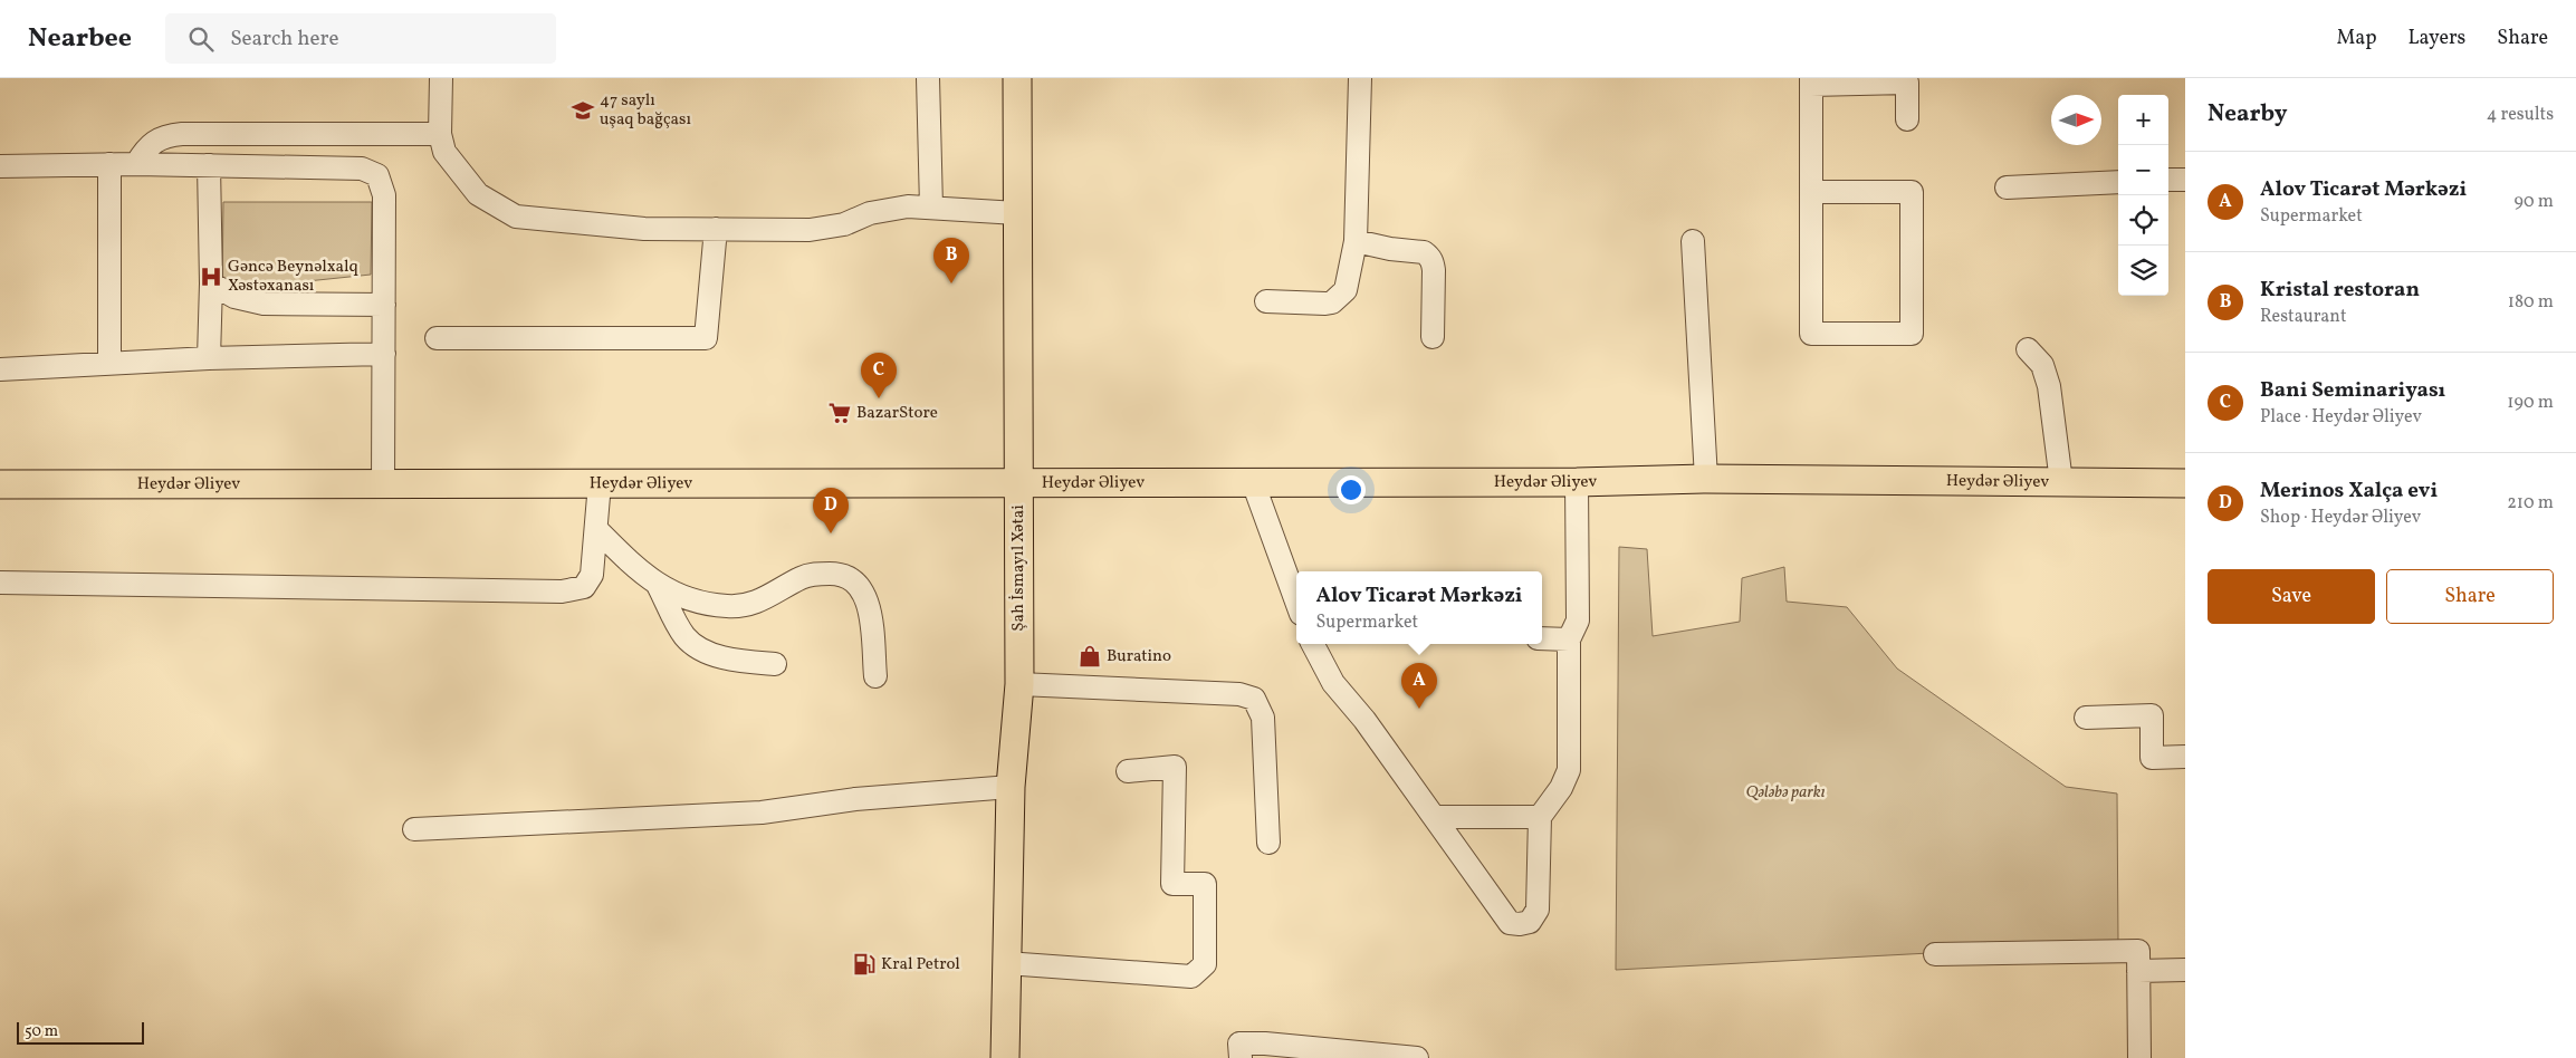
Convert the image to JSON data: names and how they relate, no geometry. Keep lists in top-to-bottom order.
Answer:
{
  "streets": {
    "main road": ["Heydər Əliyev", "Şah İsmayıl Xətai"]
  },
  "crossings": [
    ["Heydər Əliyev", "Şah İsmayıl Xətai"]
  ],
  "parks": ["Qələbə parkı"],
  "places": {
    "school or university": ["47 saylı uşaq bağçası"],
    "hospital": ["Gəncə Beynəlxalq Xəstəxanası"],
    "supermarket": ["BazarStore"],
    "shop": ["Buratino"],
    "fuel station": ["Kral Petrol"]
  },
  "scale_bar": "50 m",
  "north": "right",
  "page": {
    "header": "Nearbee",
    "search": "Search here",
    "nav": ["Map", "Layers", "Share"],
    "heading": ["Nearby", "4 results"],
    "map_buttons": ["+", "−"],
    "list": [
      {
        "mark": "A",
        "name": "Alov Ticarət Mərkəzi",
        "note": "Supermarket",
        "value": "90 m"
      },
      {
        "mark": "B",
        "name": "Kristal restoran",
        "note": "Restaurant",
        "value": "180 m"
      },
      {
        "mark": "C",
        "name": "Bani Seminariyası",
        "note": "Place · Heydər Əliyev",
        "value": "190 m"
      },
      {
        "mark": "D",
        "name": "Merinos Xalça evi",
        "note": "Shop · Heydər Əliyev",
        "value": "210 m"
      }
    ],
    "pins": [
      "B",
      "C",
      "D",
      "A"
    ],
    "buttons": ["Save", "Share"],
    "popup": ["Alov Ticarət Mərkəzi", "Supermarket"],
    "scale": "50 m"
  }
}
